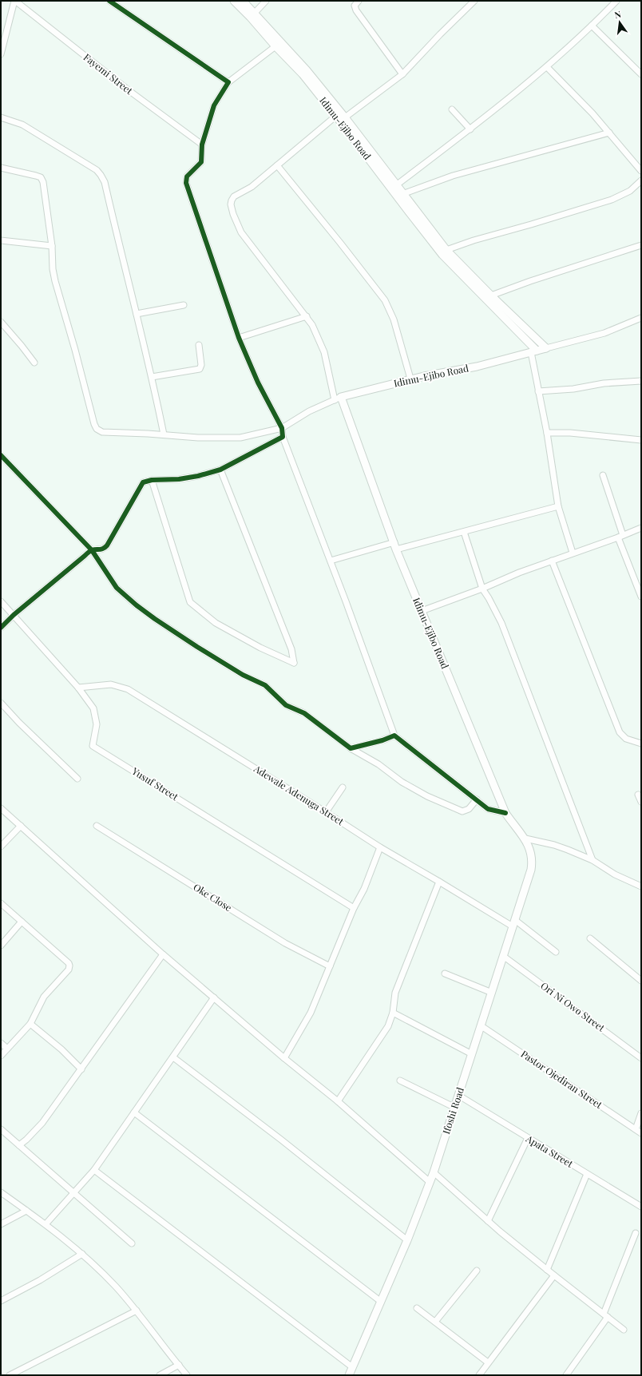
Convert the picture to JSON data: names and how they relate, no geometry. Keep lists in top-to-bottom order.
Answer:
{
  "streets": {
    "main road": ["Idimu-Ejibo Road", "Ifoshi Road"],
    "street": [
      "Fayemi Street",
      "Yusuf Street",
      "Adewale Adenuga Street",
      "Oke Close",
      "Ori Ni Owo Street",
      "Pastor Ojediran Street",
      "Apata Street"
    ]
  },
  "crossings": [
    ["Idimu-Ejibo Road", "Ifoshi Road"],
    ["Yusuf Street", "Adewale Adenuga Street"],
    ["Adewale Adenuga Street", "Ifoshi Road"],
    ["Ori Ni Owo Street", "Ifoshi Road"],
    ["Pastor Ojediran Street", "Ifoshi Road"],
    ["Ifoshi Road", "Apata Street"]
  ],
  "north": "top"
}
